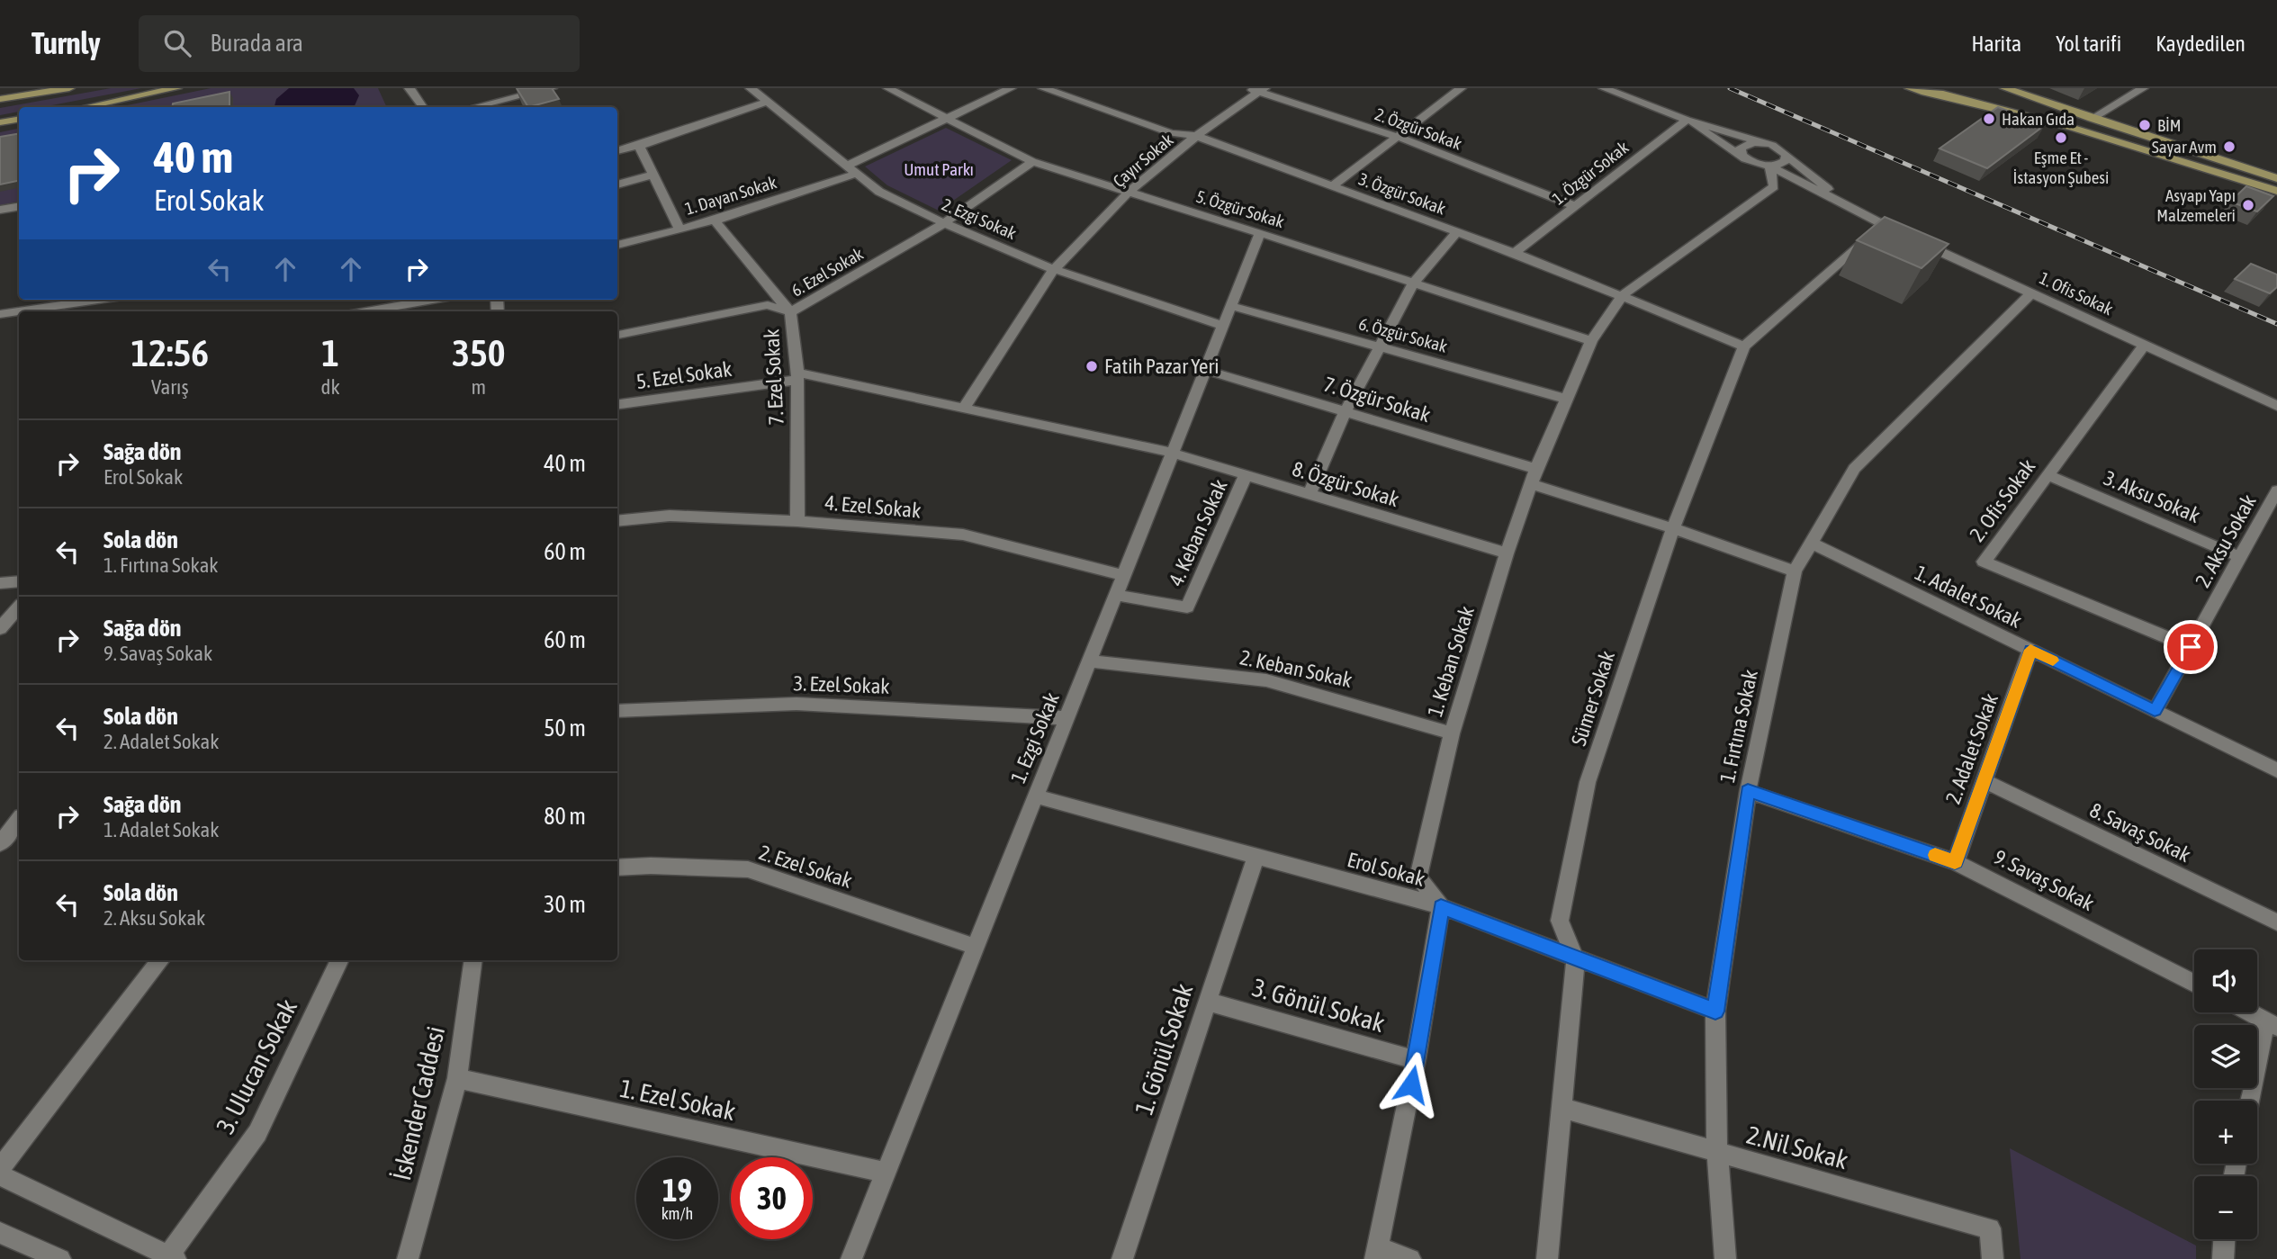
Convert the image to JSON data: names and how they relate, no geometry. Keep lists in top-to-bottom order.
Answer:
{
  "streets": {
    "street": [
      "2. Özgür Sokak",
      "Çayır Sokak",
      "1. Özgür Sokak",
      "3. Özgür Sokak",
      "1. Dayan Sokak",
      "5. Özgür Sokak",
      "2. Ezgi Sokak",
      "6. Ezel Sokak",
      "1. Ofis Sokak",
      "6. Özgür Sokak",
      "5. Ezel Sokak",
      "7. Ezel Sokak",
      "7. Özgür Sokak",
      "8. Özgür Sokak",
      "3. Aksu Sokak",
      "2. Ofis Sokak",
      "4. Ezel Sokak",
      "4. Keban Sokak",
      "2. Aksu Sokak",
      "1. Adalet Sokak",
      "1. Keban Sokak",
      "2. Keban Sokak",
      "3. Ezel Sokak",
      "Sümer Sokak",
      "1. Fırtına Sokak",
      "1. Ezgi Sokak",
      "2. Adalet Sokak",
      "8. Savaş Sokak",
      "2. Ezel Sokak",
      "Erol Sokak",
      "9. Savaş Sokak",
      "3. Gönül Sokak",
      "1. Gönül Sokak",
      "3. Ulucan Sokak",
      "1. Ezel Sokak",
      "İskender Caddesi",
      "2.Nil Sokak"
    ]
  },
  "crossings": [
    ["2. Özgür Sokak", "Çayır Sokak"],
    ["2. Özgür Sokak", "1. Özgür Sokak"],
    ["Çayır Sokak", "3. Özgür Sokak"],
    ["Çayır Sokak", "5. Özgür Sokak"],
    ["Çayır Sokak", "2. Ezgi Sokak"],
    ["Çayır Sokak", "5. Ezel Sokak"],
    ["Çayır Sokak", "8. Özgür Sokak"],
    ["1. Özgür Sokak", "3. Özgür Sokak"],
    ["3. Özgür Sokak", "1. Keban Sokak"],
    ["3. Özgür Sokak", "Sümer Sokak"],
    ["1. Dayan Sokak", "2. Ezgi Sokak"],
    ["1. Dayan Sokak", "7. Ezel Sokak"],
    ["5. Özgür Sokak", "6. Ezel Sokak"],
    ["5. Özgür Sokak", "1. Keban Sokak"],
    ["5. Özgür Sokak", "1. Ezgi Sokak"],
    ["2. Ezgi Sokak", "6. Ezel Sokak"],
    ["2. Ezgi Sokak", "1. Ezgi Sokak"],
    ["6. Ezel Sokak", "7. Ezel Sokak"],
    ["1. Ofis Sokak", "2. Ofis Sokak"],
    ["1. Ofis Sokak", "Sümer Sokak"],
    ["1. Ofis Sokak", "1. Fırtına Sokak"],
    ["6. Özgür Sokak", "1. Keban Sokak"],
    ["6. Özgür Sokak", "1. Ezgi Sokak"],
    ["5. Ezel Sokak", "7. Ezel Sokak"],
    ["5. Ezel Sokak", "8. Özgür Sokak"],
    ["7. Ezel Sokak", "4. Ezel Sokak"],
    ["7. Özgür Sokak", "1. Keban Sokak"],
    ["7. Özgür Sokak", "1. Ezgi Sokak"],
    ["8. Özgür Sokak", "4. Keban Sokak"],
    ["8. Özgür Sokak", "1. Keban Sokak"],
    ["8. Özgür Sokak", "1. Ezgi Sokak"],
    ["3. Aksu Sokak", "2. Ofis Sokak"],
    ["3. Aksu Sokak", "2. Aksu Sokak"],
    ["2. Ofis Sokak", "2. Aksu Sokak"],
    ["4. Ezel Sokak", "1. Ezgi Sokak"],
    ["4. Keban Sokak", "1. Ezgi Sokak"],
    ["2. Aksu Sokak", "1. Adalet Sokak"],
    ["1. Adalet Sokak", "1. Fırtına Sokak"],
    ["1. Adalet Sokak", "2. Adalet Sokak"],
    ["1. Keban Sokak", "2. Keban Sokak"],
    ["1. Keban Sokak", "Erol Sokak"],
    ["2. Keban Sokak", "1. Ezgi Sokak"],
    ["3. Ezel Sokak", "1. Ezgi Sokak"],
    ["Sümer Sokak", "Erol Sokak"],
    ["Sümer Sokak", "2.Nil Sokak"],
    ["1. Fırtına Sokak", "Erol Sokak"],
    ["1. Fırtına Sokak", "9. Savaş Sokak"],
    ["1. Fırtına Sokak", "2.Nil Sokak"],
    ["1. Ezgi Sokak", "2. Ezel Sokak"],
    ["1. Ezgi Sokak", "Erol Sokak"],
    ["1. Ezgi Sokak", "1. Ezel Sokak"],
    ["2. Adalet Sokak", "8. Savaş Sokak"],
    ["2. Adalet Sokak", "9. Savaş Sokak"],
    ["Erol Sokak", "1. Gönül Sokak"],
    ["3. Gönül Sokak", "1. Gönül Sokak"],
    ["1. Ezel Sokak", "İskender Caddesi"]
  ],
  "parks": ["Umut Parkı"],
  "places": [
    "Hakan Gıda",
    "BİM",
    "Eşme Et - İstasyon Şubesi",
    "Sayar Avm",
    "Asyapı Yapı Malzemeleri",
    "Fatih Pazar Yeri"
  ],
  "page": {
    "header": "Turnly",
    "search": "Burada ara",
    "nav": ["Harita", "Yol tarifi", "Kaydedilen"],
    "turn": ["40 m", "Erol Sokak"],
    "eta": [
      "12:56",
      "Varış",
      "1",
      "dk",
      "350",
      "m"
    ],
    "list": [
      {
        "name": "Sağa dön",
        "note": "Erol Sokak",
        "value": "40 m"
      },
      {
        "name": "Sola dön",
        "note": "1. Fırtına Sokak",
        "value": "60 m"
      },
      {
        "name": "Sağa dön",
        "note": "9. Savaş Sokak",
        "value": "60 m"
      },
      {
        "name": "Sola dön",
        "note": "2. Adalet Sokak",
        "value": "50 m"
      },
      {
        "name": "Sağa dön",
        "note": "1. Adalet Sokak",
        "value": "80 m"
      },
      {
        "name": "Sola dön",
        "note": "2. Aksu Sokak",
        "value": "30 m"
      }
    ],
    "map_buttons": ["+", "−"],
    "speed": "19 km/h",
    "limit": "30"
  }
}
